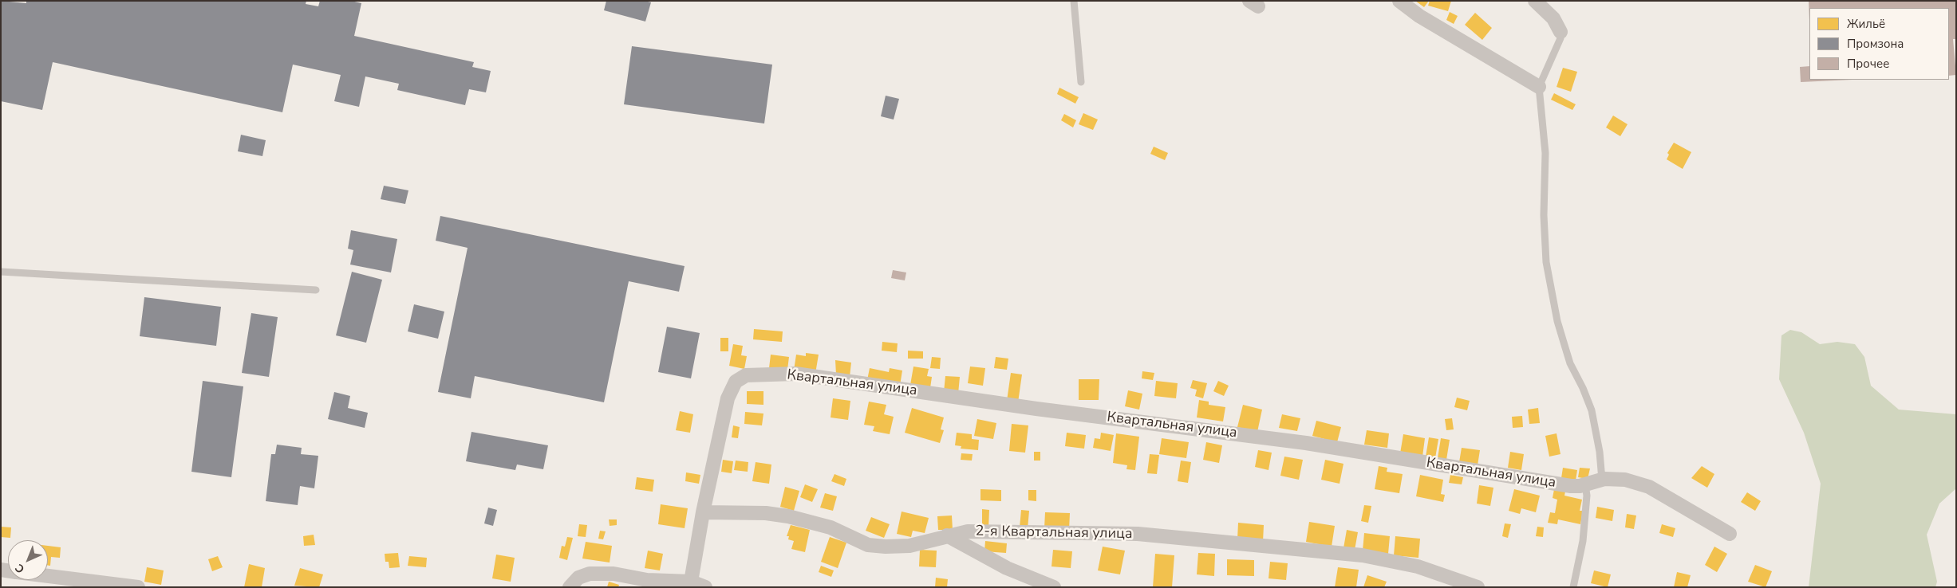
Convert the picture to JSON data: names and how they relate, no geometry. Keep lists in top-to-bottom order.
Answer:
{
  "streets": {
    "street": ["Квартальная улица", "2-я Квартальная улица"]
  },
  "crossings": [
    ["Квартальная улица", "2-я Квартальная улица"]
  ],
  "legend": ["Жильё", "Промзона", "Прочее"],
  "north": "bottom left"
}
